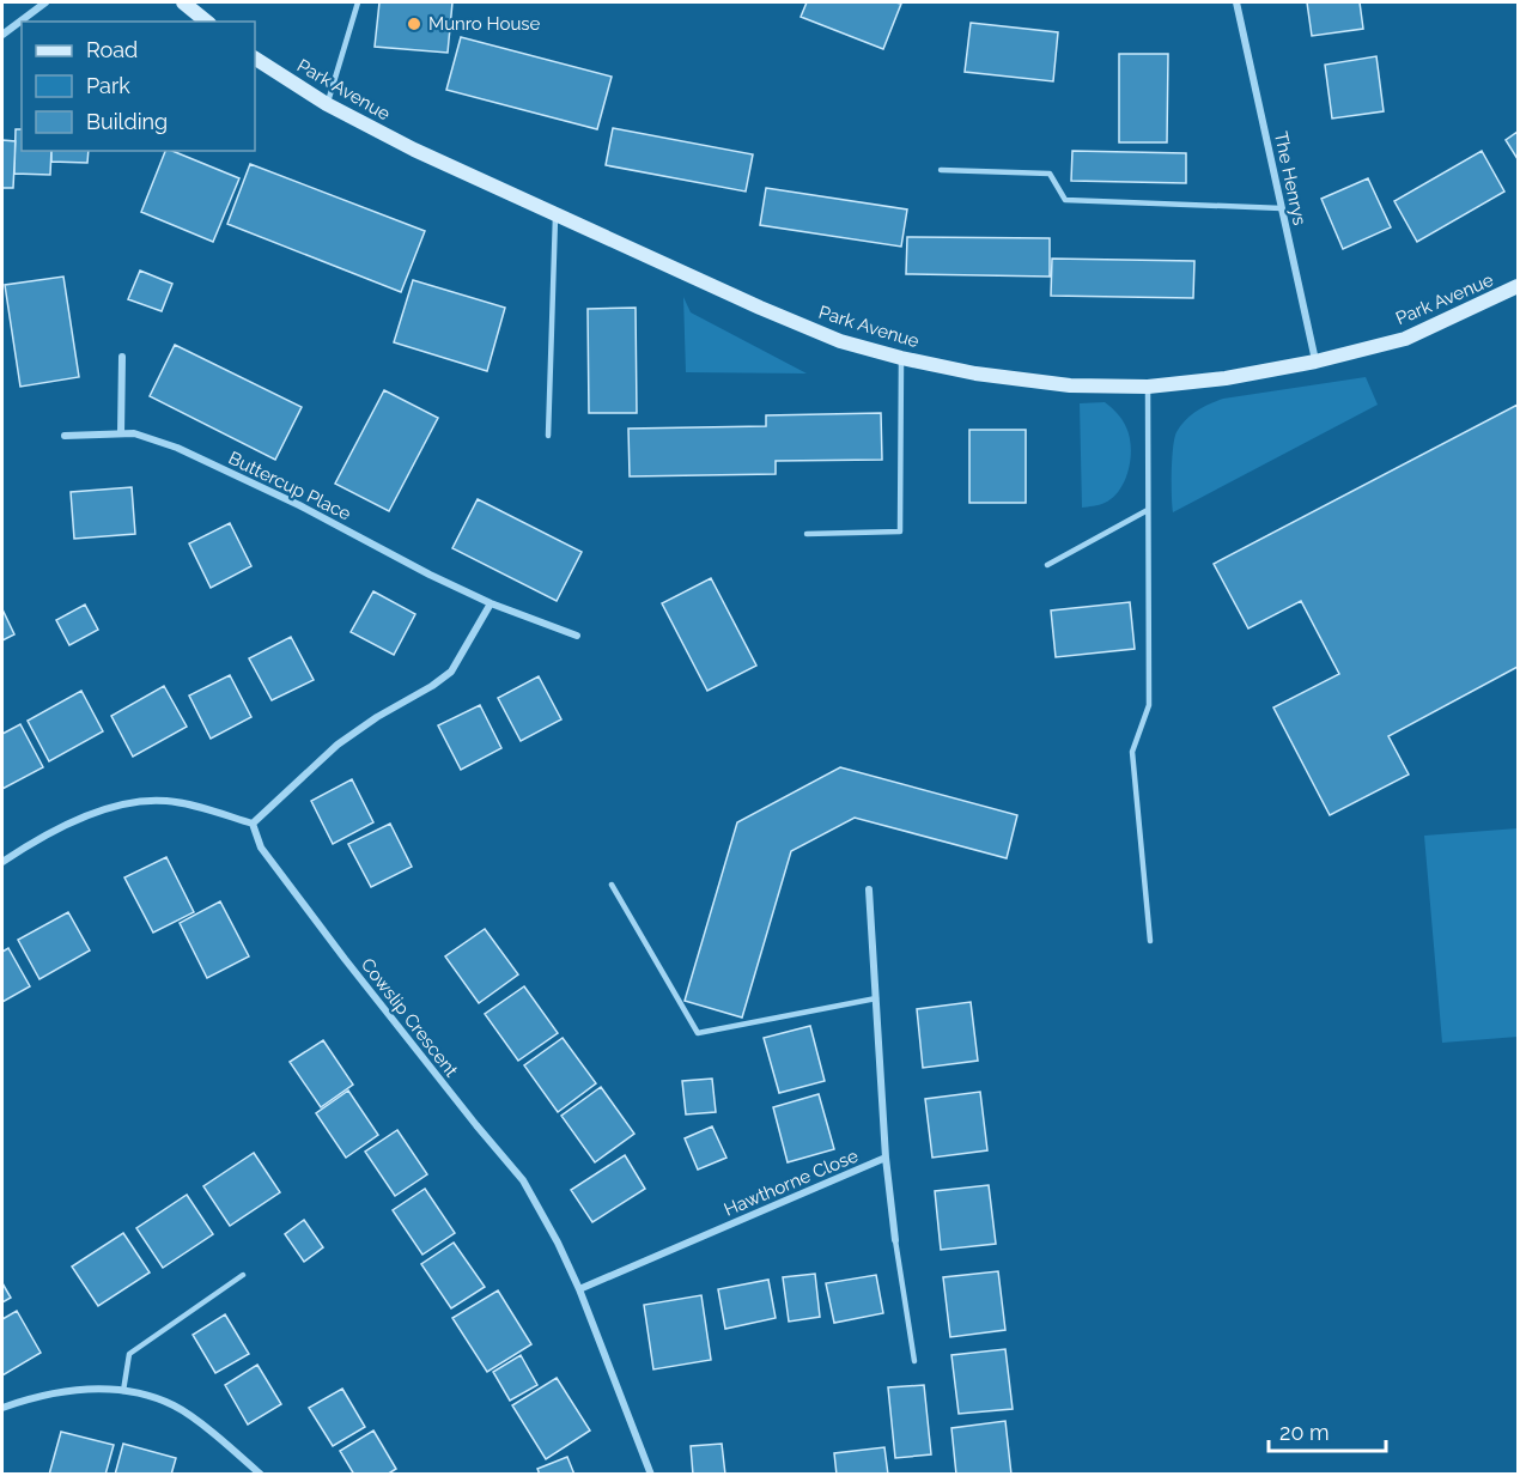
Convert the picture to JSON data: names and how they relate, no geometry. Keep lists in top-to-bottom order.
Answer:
{
  "streets": {
    "street": [
      "Park Avenue",
      "The Henrys",
      "Buttercup Place",
      "Cowslip Crescent",
      "Hawthorne Close"
    ]
  },
  "crossings": [
    ["Park Avenue", "The Henrys"],
    ["Cowslip Crescent", "Hawthorne Close"]
  ],
  "places": ["Munro House"],
  "legend": ["Road", "Park", "Building"],
  "scale_bar": "20 m"
}
